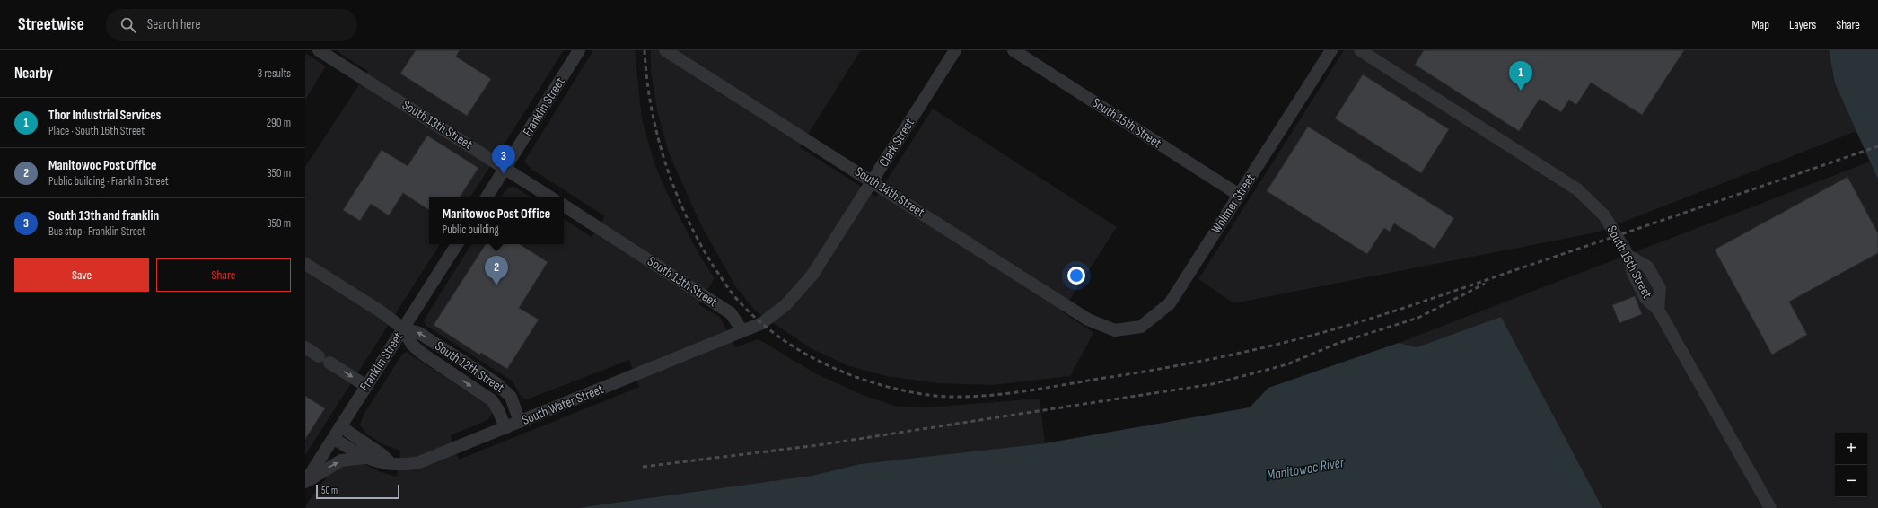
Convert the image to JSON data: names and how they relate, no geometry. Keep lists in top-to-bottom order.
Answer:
{
  "streets": {
    "street": [
      "Franklin Street",
      "South 15th Street",
      "South 13th Street",
      "Clark Street",
      "South 14th Street",
      "Wollmer Street",
      "South 16th Street",
      "South 12th Street",
      "South Water Street"
    ]
  },
  "crossings": [
    ["Franklin Street", "South 13th Street"],
    ["Franklin Street", "South 12th Street"],
    ["South 15th Street", "Wollmer Street"],
    ["South 13th Street", "South Water Street"],
    ["Clark Street", "South 14th Street"],
    ["Clark Street", "South Water Street"],
    ["South 14th Street", "Wollmer Street"],
    ["South 12th Street", "South Water Street"]
  ],
  "water": ["Manitowoc River"],
  "scale_bar": "50 m",
  "page": {
    "header": "Streetwise",
    "search": "Search here",
    "nav": ["Map", "Layers", "Share"],
    "heading": ["Nearby", "3 results"],
    "pins": ["1", "3", "2"],
    "list": [
      {
        "mark": "1",
        "name": "Thor Industrial Services",
        "note": "Place · South 16th Street",
        "value": "290 m"
      },
      {
        "mark": "2",
        "name": "Manitowoc Post Office",
        "note": "Public building · Franklin Street",
        "value": "350 m"
      },
      {
        "mark": "3",
        "name": "South 13th and franklin",
        "note": "Bus stop · Franklin Street",
        "value": "350 m"
      }
    ],
    "popup": ["Manitowoc Post Office", "Public building"],
    "buttons": ["Save", "Share"],
    "map_buttons": ["+", "−"],
    "scale": "50 m"
  }
}
